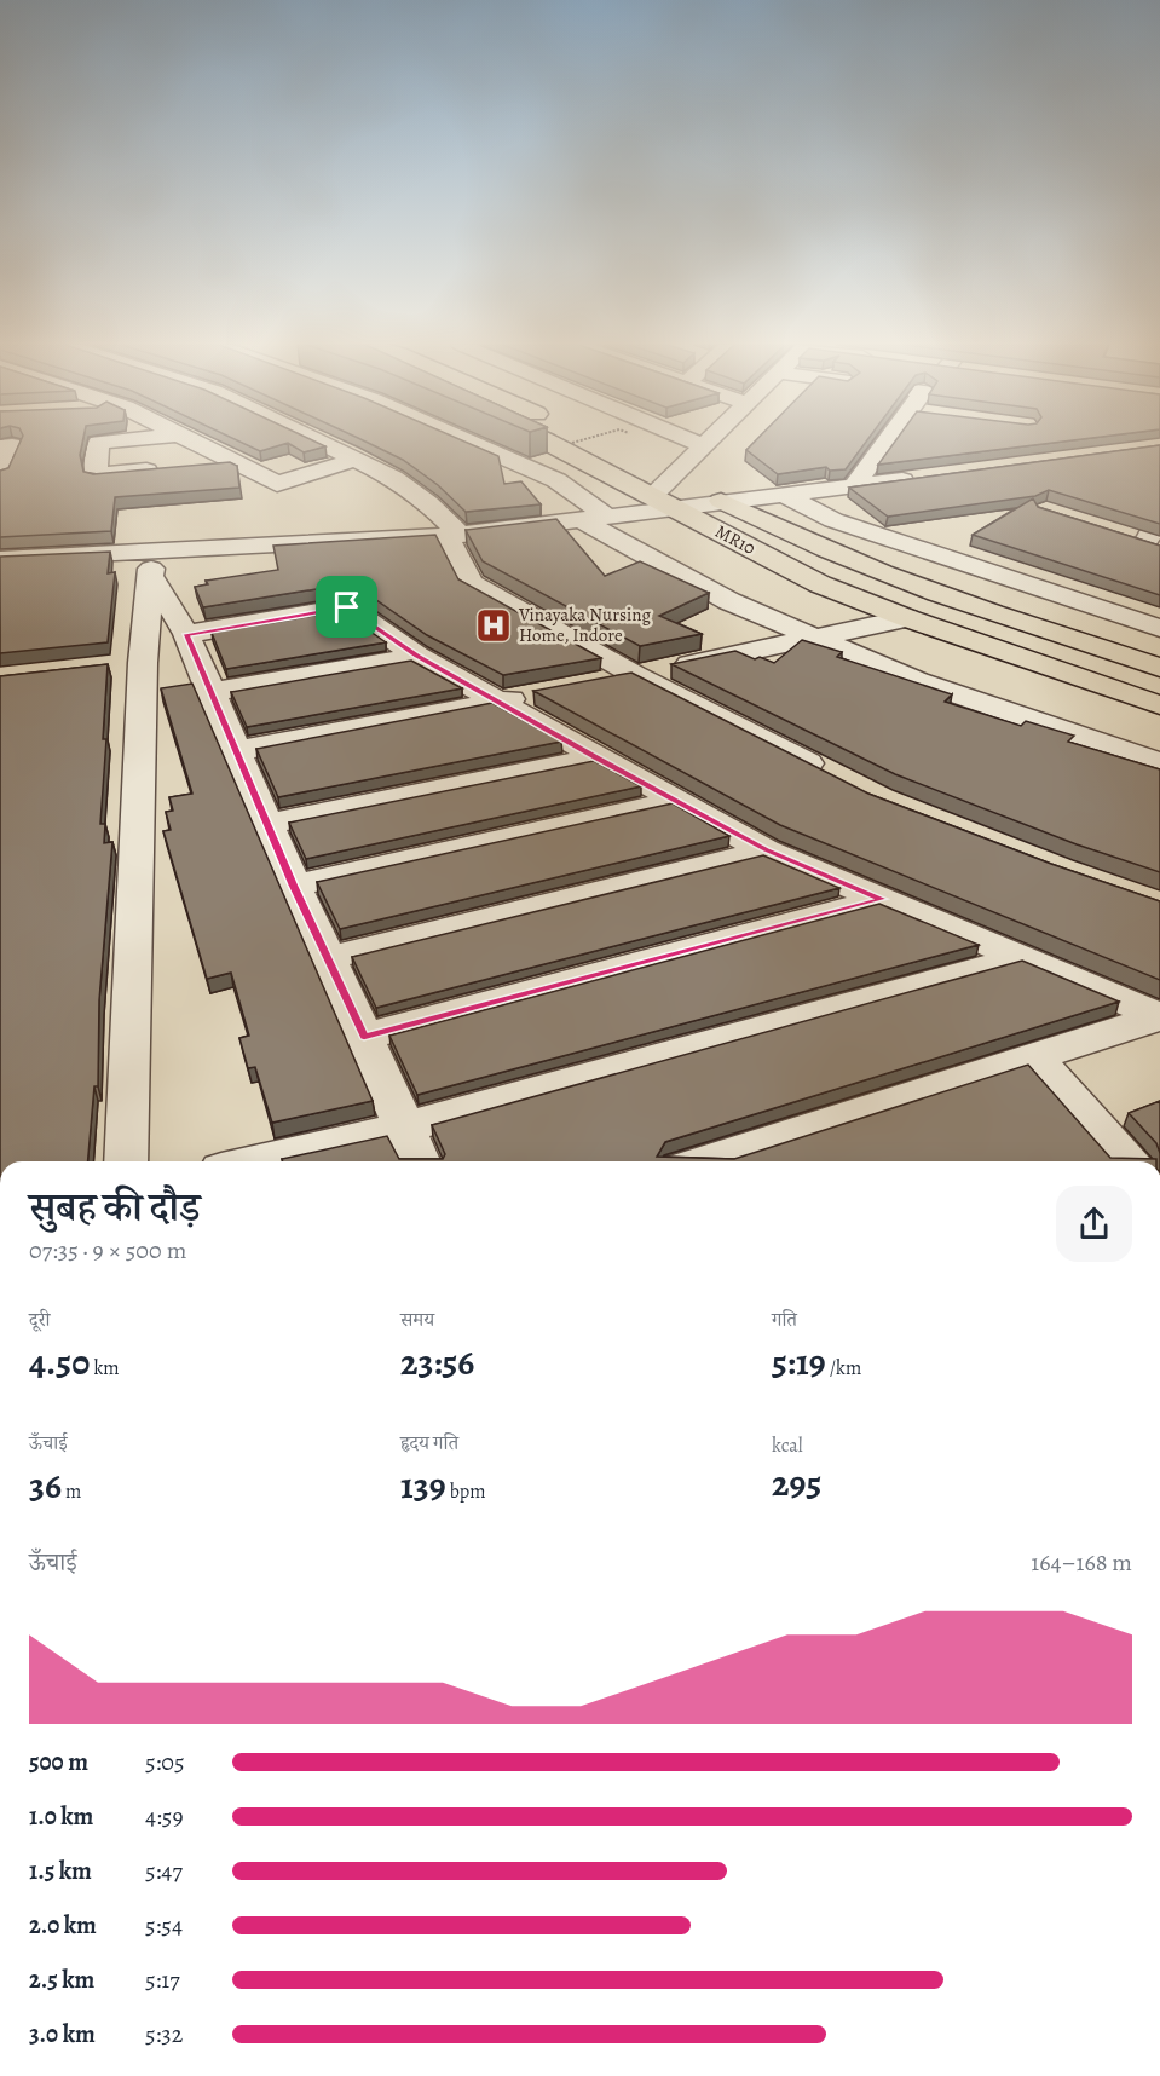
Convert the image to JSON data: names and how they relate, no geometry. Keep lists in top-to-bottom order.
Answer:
{
  "streets": {
    "main road": ["MR10"]
  },
  "places": {
    "hospital": ["Vinayaka Nursing Home, Indore"]
  },
  "page": {
    "heading": ["सुबह की दौड़", "07:35 · 9 × 500 m"],
    "stats": [
      ["दूरी", "4.50 km"],
      ["समय", "23:56"],
      ["गति", "5:19 /km"],
      ["ऊँचाई", "36 m"],
      ["हृदय गति", "139 bpm"],
      ["kcal", "295"]
    ],
    "chart": ["ऊँचाई", "164–168 m"],
    "list": [
      {
        "name": "500 m",
        "note": "5:05"
      },
      {
        "name": "1.0 km",
        "note": "4:59"
      },
      {
        "name": "1.5 km",
        "note": "5:47"
      },
      {
        "name": "2.0 km",
        "note": "5:54"
      },
      {
        "name": "2.5 km",
        "note": "5:17"
      },
      {
        "name": "3.0 km",
        "note": "5:32"
      }
    ]
  }
}
